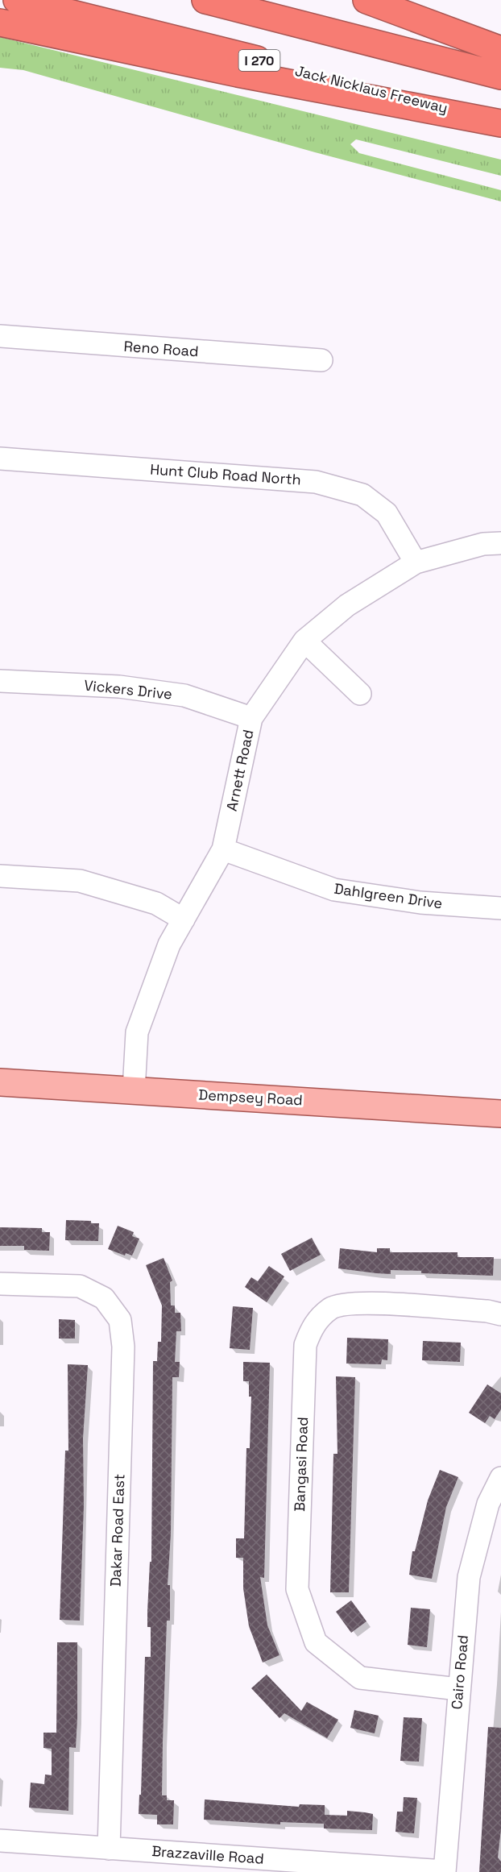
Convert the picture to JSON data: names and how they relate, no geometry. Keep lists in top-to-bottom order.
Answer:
{
  "streets": {
    "highway": ["I 270", "Jack Nicklaus Freeway"],
    "main road": ["Dempsey Road"],
    "street": [
      "Reno Road",
      "Hunt Club Road North",
      "Vickers Drive",
      "Arnett Road",
      "Dahlgreen Drive",
      "Bangasi Road",
      "Dakar Road East",
      "Cairo Road",
      "Brazzaville Road"
    ]
  },
  "crossings": [
    ["Hunt Club Road North", "Arnett Road"],
    ["Vickers Drive", "Arnett Road"],
    ["Arnett Road", "Dahlgreen Drive"],
    ["Arnett Road", "Dempsey Road"],
    ["Bangasi Road", "Cairo Road"],
    ["Dakar Road East", "Brazzaville Road"],
    ["Cairo Road", "Brazzaville Road"]
  ]
}
